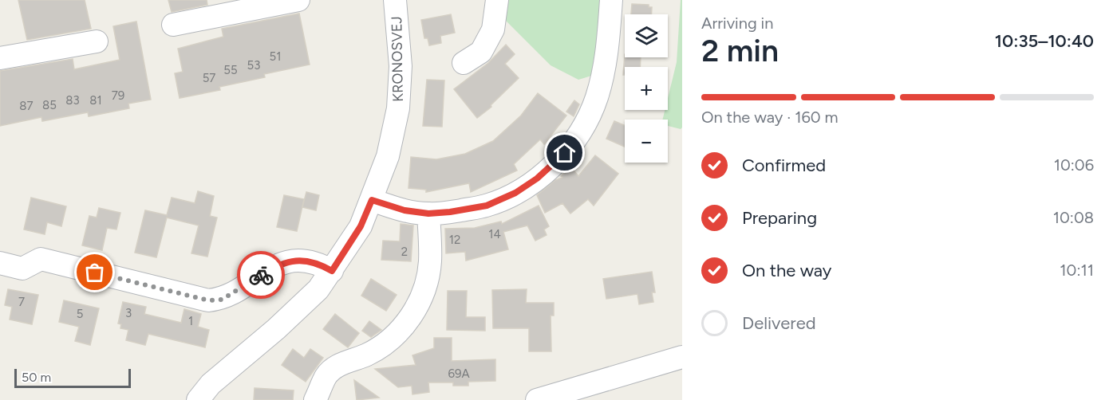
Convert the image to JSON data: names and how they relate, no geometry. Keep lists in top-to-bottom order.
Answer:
{
  "streets": {
    "street": ["KRONOSVEJ"]
  },
  "house_numbers": [
    "51",
    "53",
    "55",
    "57",
    "79",
    "83",
    "81",
    "85",
    "87",
    "14",
    "12",
    "2",
    "7",
    "3",
    "5",
    "1",
    "69A"
  ],
  "scale_bar": "50 m",
  "page": {
    "heading": ["2 min", "Arriving in", "10:35–10:40"],
    "map_buttons": ["+", "−"],
    "bar": "On the way · 160 m",
    "list": [
      ["Confirmed", "10:06"],
      ["Preparing", "10:08"],
      ["On the way", "10:11"],
      "Delivered"
    ],
    "scale": "50 m"
  }
}
